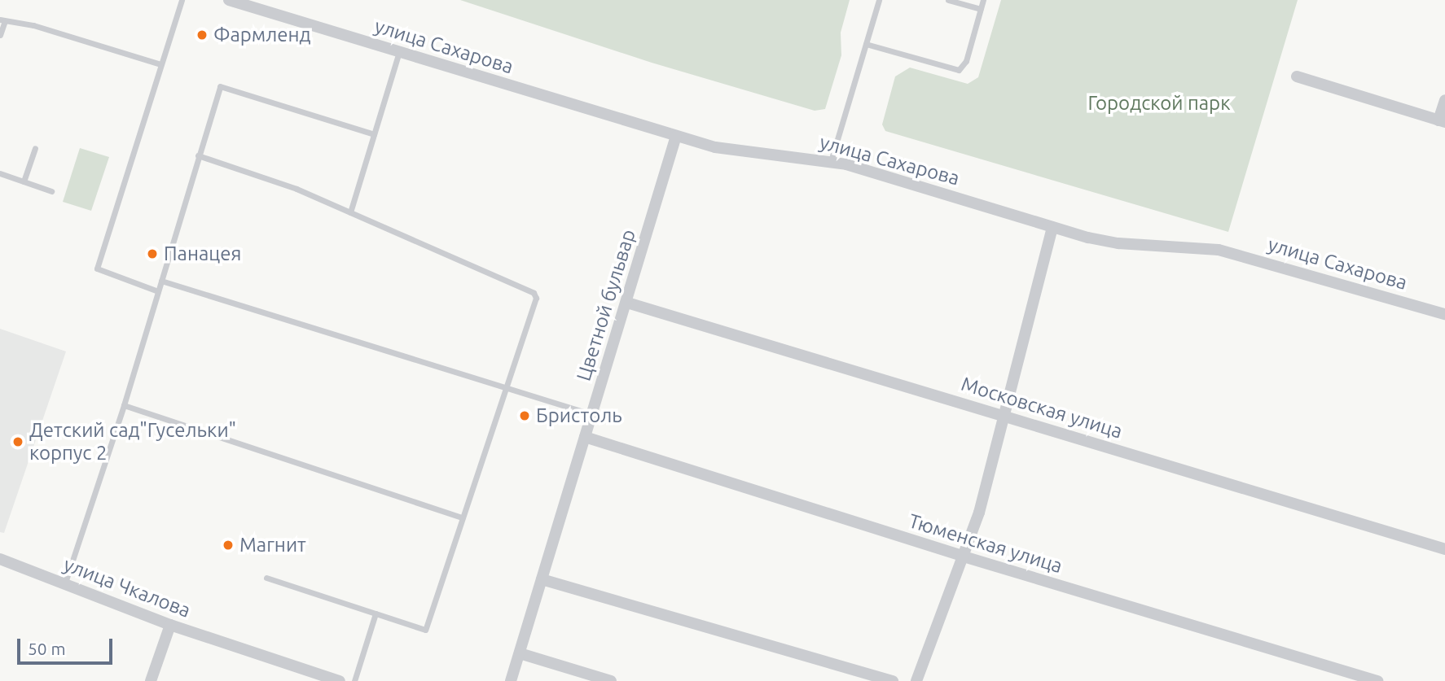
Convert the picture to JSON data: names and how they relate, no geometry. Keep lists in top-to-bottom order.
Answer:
{
  "streets": {
    "street": [
      "улица Сахарова",
      "Цветной бульвар",
      "Московская улица",
      "Тюменская улица",
      "улица Чкалова"
    ]
  },
  "crossings": [
    ["улица Сахарова", "Цветной бульвар"],
    ["Цветной бульвар", "Московская улица"],
    ["Цветной бульвар", "Тюменская улица"]
  ],
  "parks": ["Городской парк"],
  "places": [
    "Фармленд",
    "Панацея",
    "Бристоль",
    "Детский сад\"Гусельки\" корпус 2",
    "Магнит"
  ],
  "scale_bar": "50 m"
}
